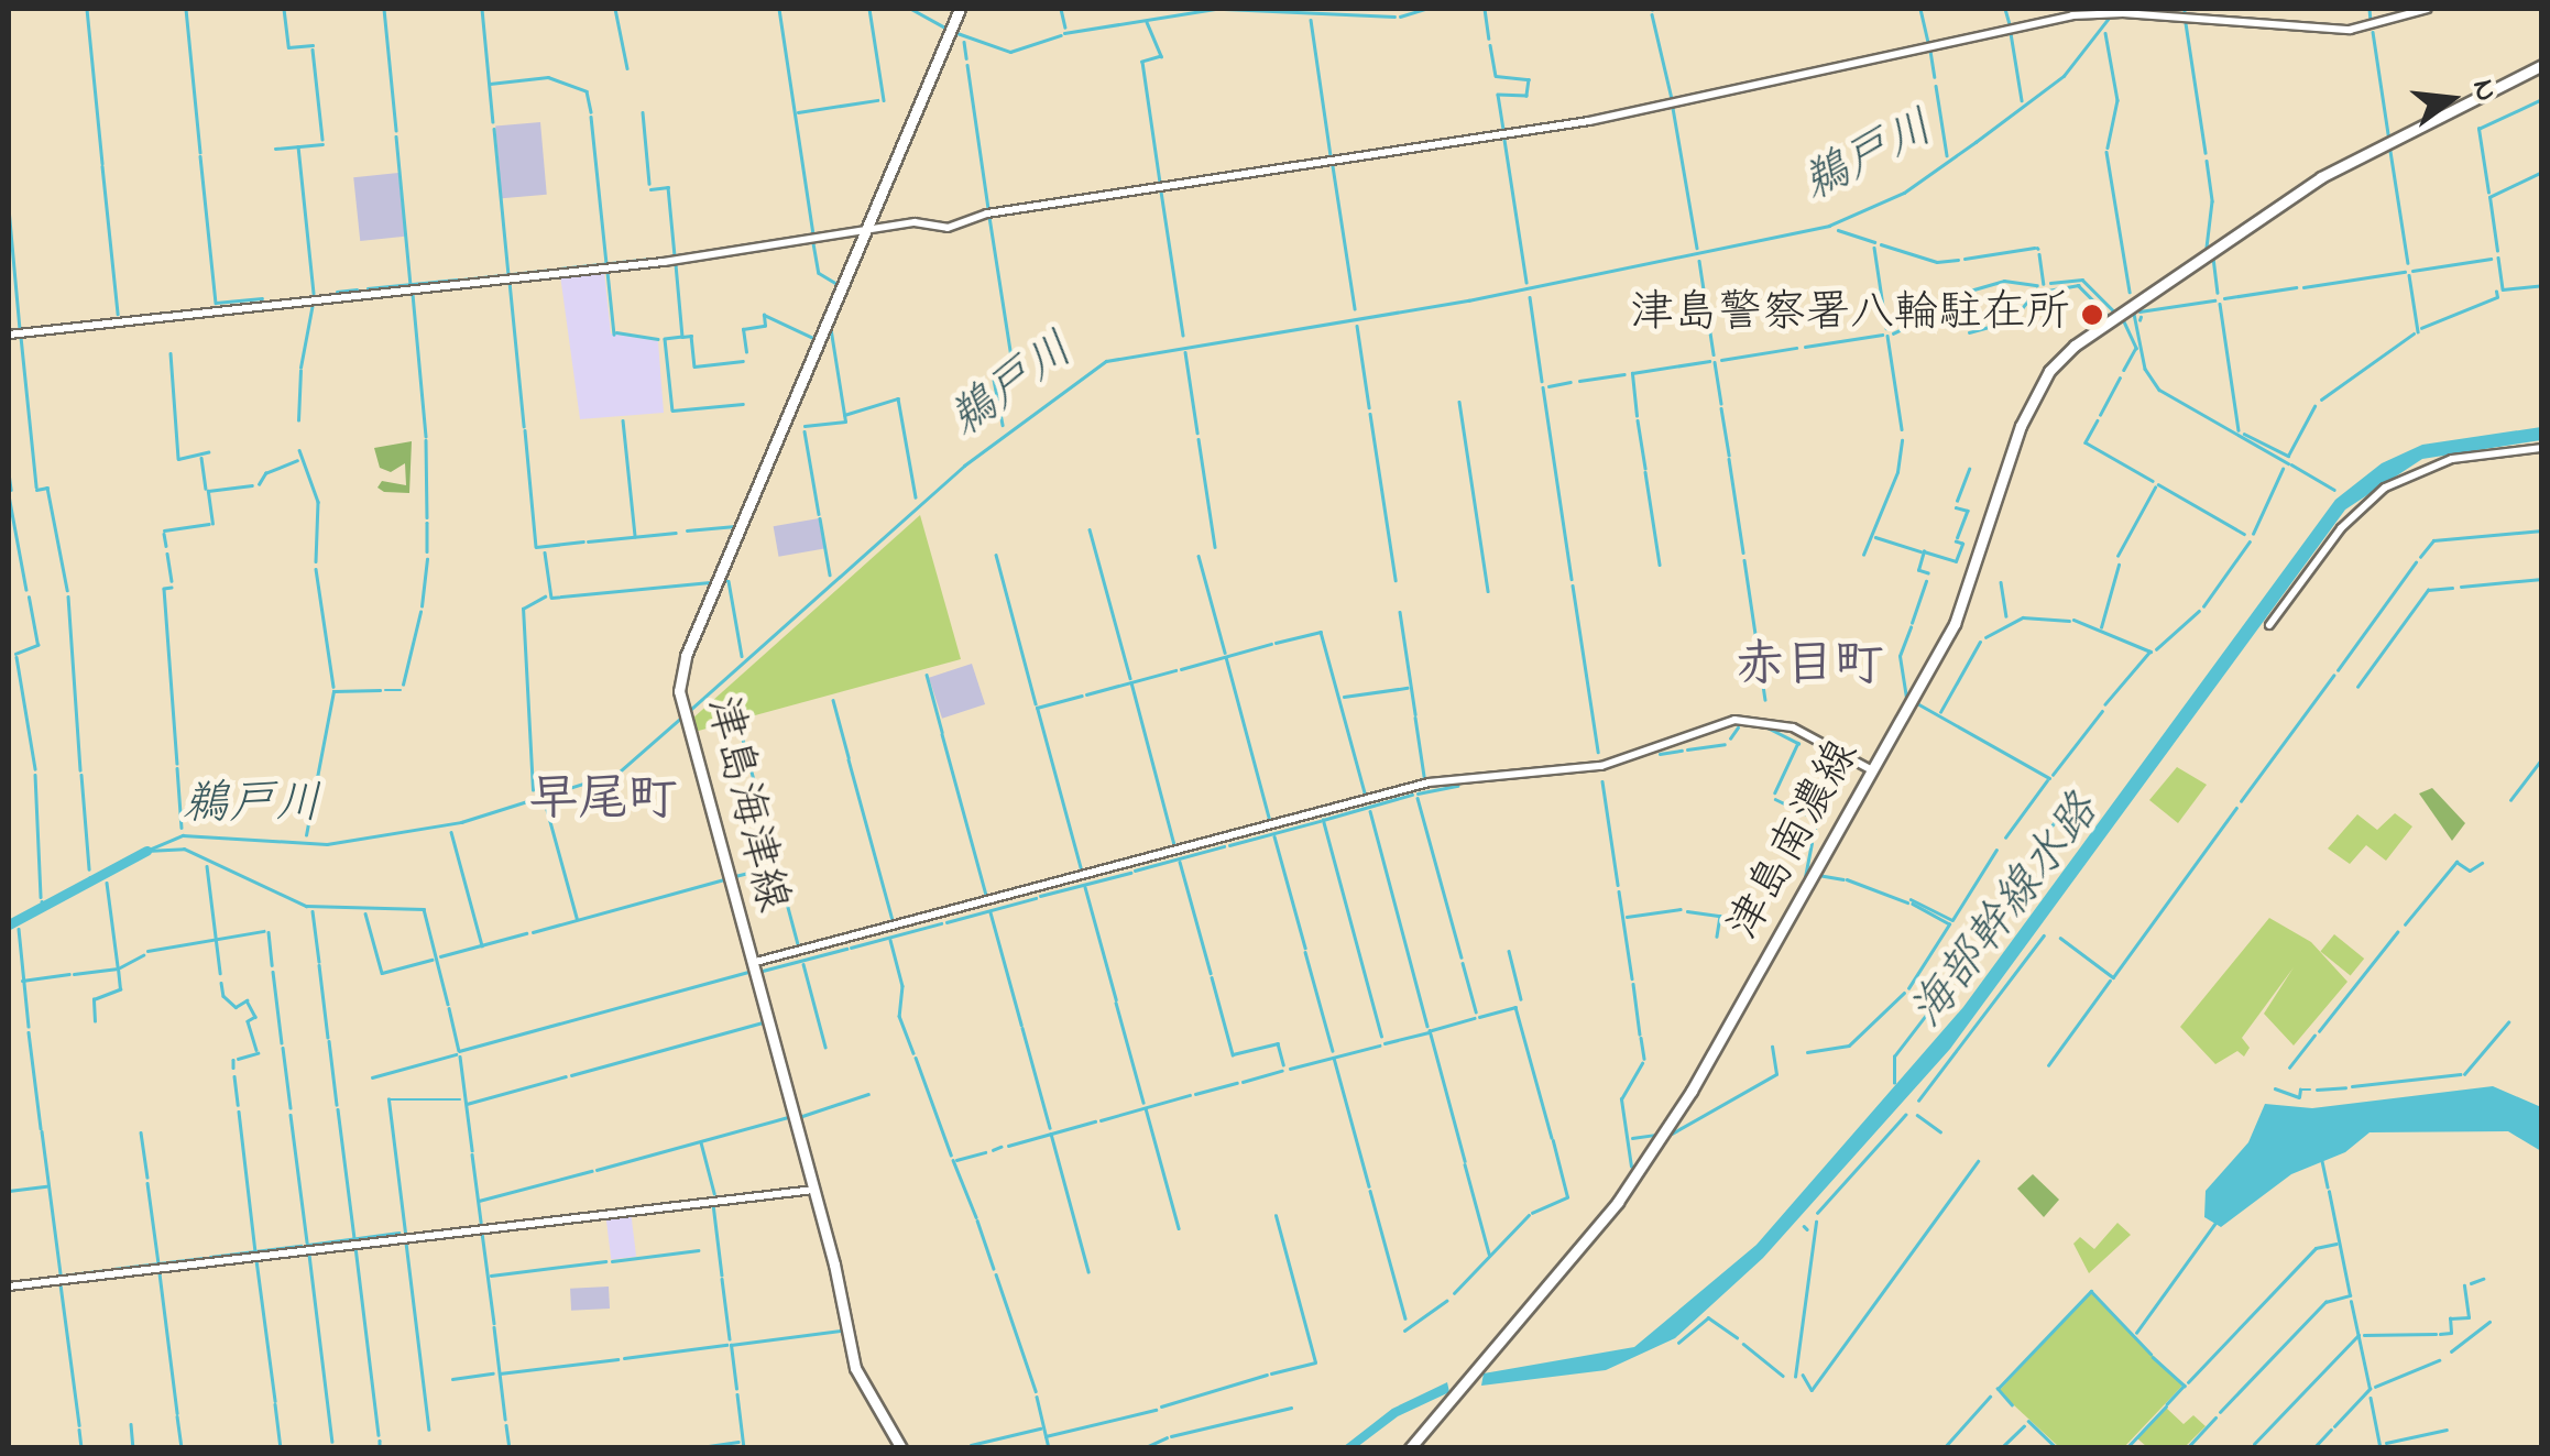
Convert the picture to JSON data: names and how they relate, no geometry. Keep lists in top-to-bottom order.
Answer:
{
  "streets": {
    "main road": ["津島海津線", "津島南濃線"]
  },
  "districts": ["赤目町", "早尾町"],
  "water": ["鵜戸川", "海部幹線水路"],
  "places": ["津島警察署八輪駐在所"],
  "north": "right"
}
